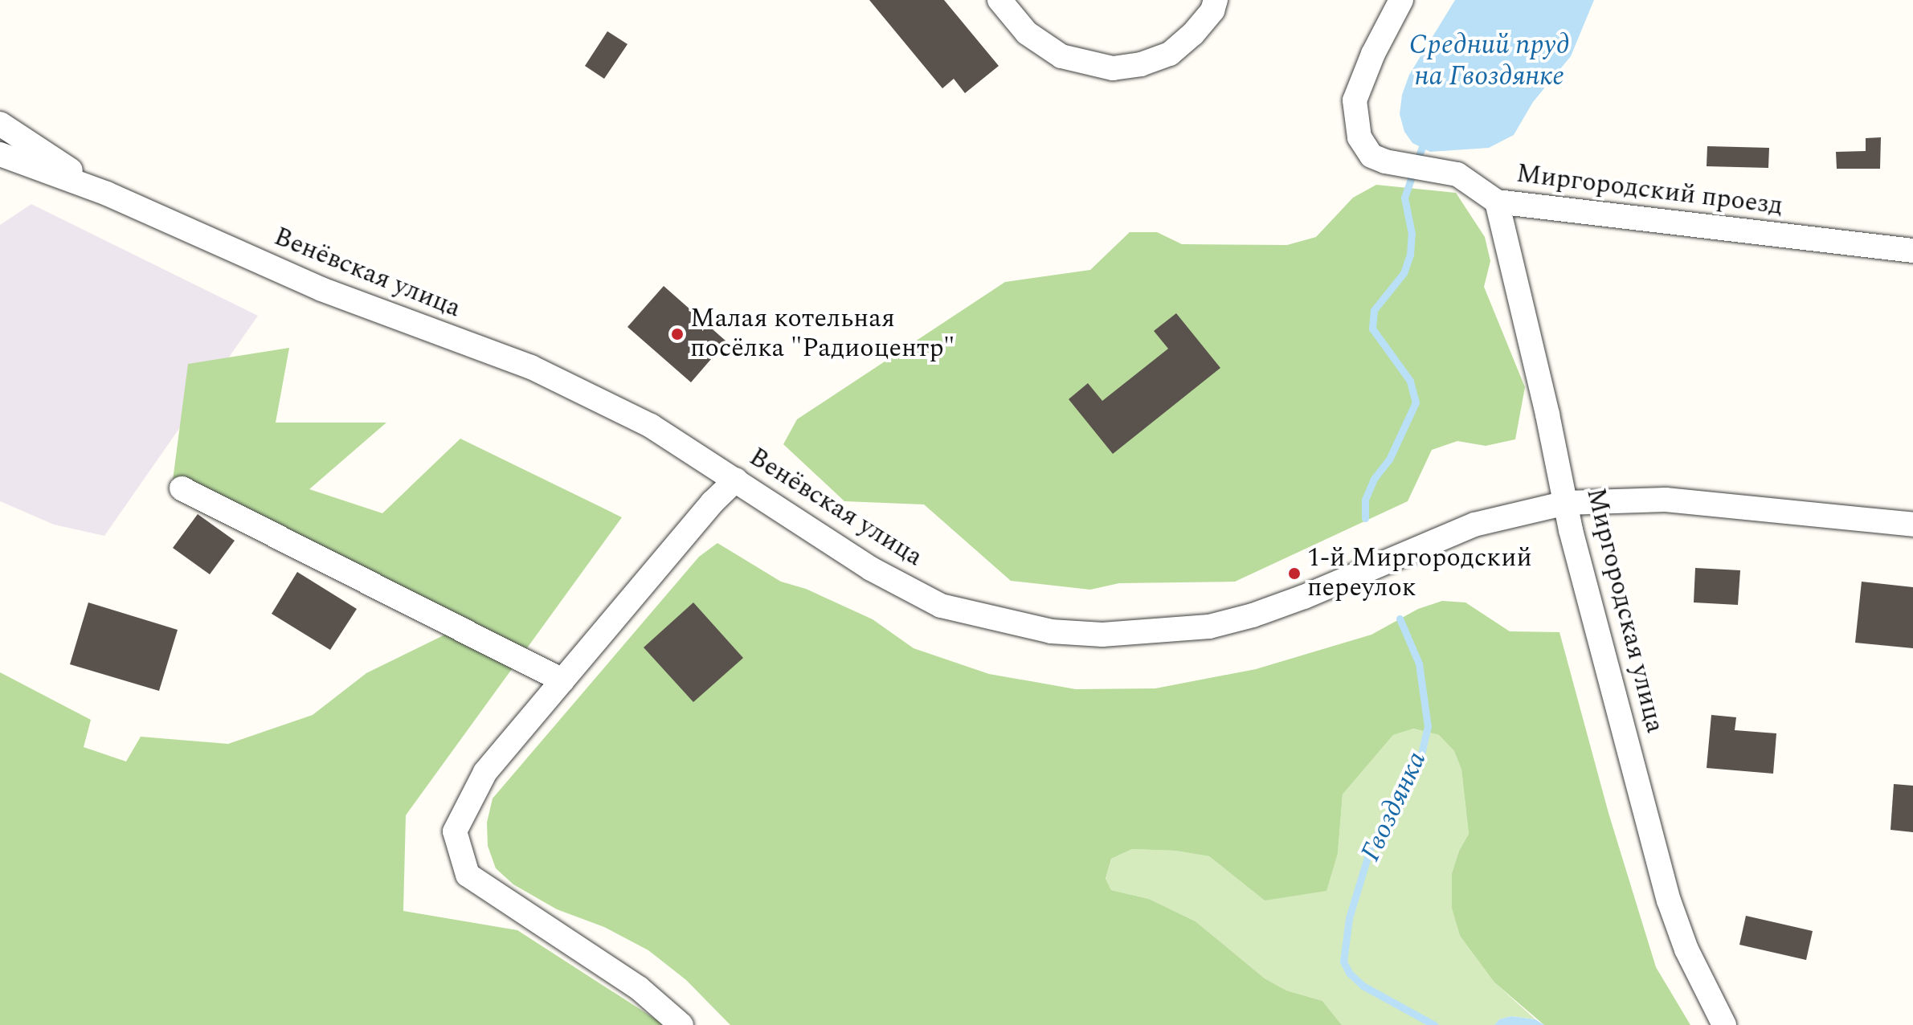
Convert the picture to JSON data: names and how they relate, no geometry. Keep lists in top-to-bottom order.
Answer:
{
  "streets": {
    "street": ["Миргородский проезд", "Венёвская улица", "Миргородская улица"]
  },
  "crossings": [
    ["Миргородский проезд", "Миргородская улица"],
    ["Венёвская улица", "Миргородская улица"]
  ],
  "water": ["Средний пруд на Гвоздянке", "Гвоздянка"],
  "places": ["Малая котельная посёлка \"Радиоцентр\"", "1-й Миргородский переулок"]
}
